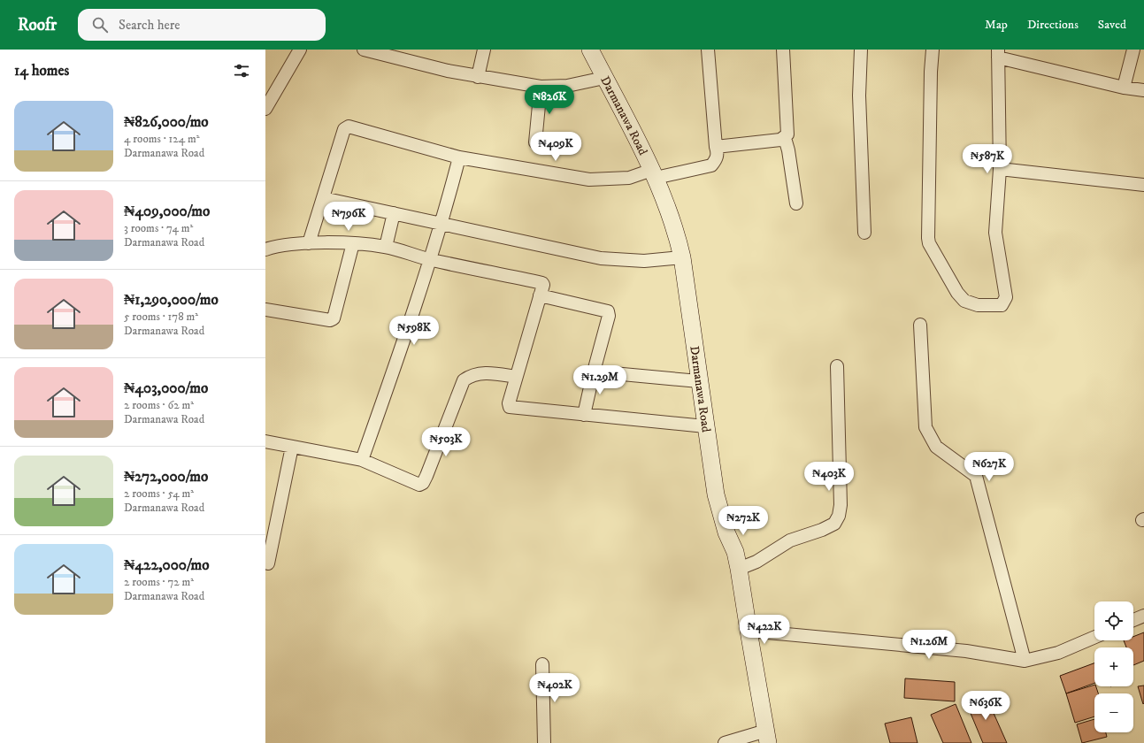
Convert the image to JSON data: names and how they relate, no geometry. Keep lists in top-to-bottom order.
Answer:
{
  "streets": {
    "street": ["Darmanawa Road"]
  },
  "page": {
    "header": "Roofr",
    "search": "Search here",
    "nav": ["Map", "Directions", "Saved"],
    "heading": "14 homes",
    "price": [
      "₦826K",
      "₦409K",
      "₦587K",
      "₦796K",
      "₦598K",
      "₦1.29M",
      "₦503K",
      "₦627K",
      "₦403K",
      "₦272K",
      "₦422K",
      "₦1.26M",
      "₦402K",
      "₦636K"
    ],
    "list": [
      {
        "name": "₦826,000/mo",
        "note": "4 rooms · 124 m² · Darmanawa Road"
      },
      {
        "name": "₦409,000/mo",
        "note": "3 rooms · 74 m² · Darmanawa Road"
      },
      {
        "name": "₦1,290,000/mo",
        "note": "5 rooms · 178 m² · Darmanawa Road"
      },
      {
        "name": "₦403,000/mo",
        "note": "2 rooms · 62 m² · Darmanawa Road"
      },
      {
        "name": "₦272,000/mo",
        "note": "2 rooms · 54 m² · Darmanawa Road"
      },
      {
        "name": "₦422,000/mo",
        "note": "2 rooms · 72 m² · Darmanawa Road"
      }
    ],
    "map_buttons": ["+", "−"]
  }
}
